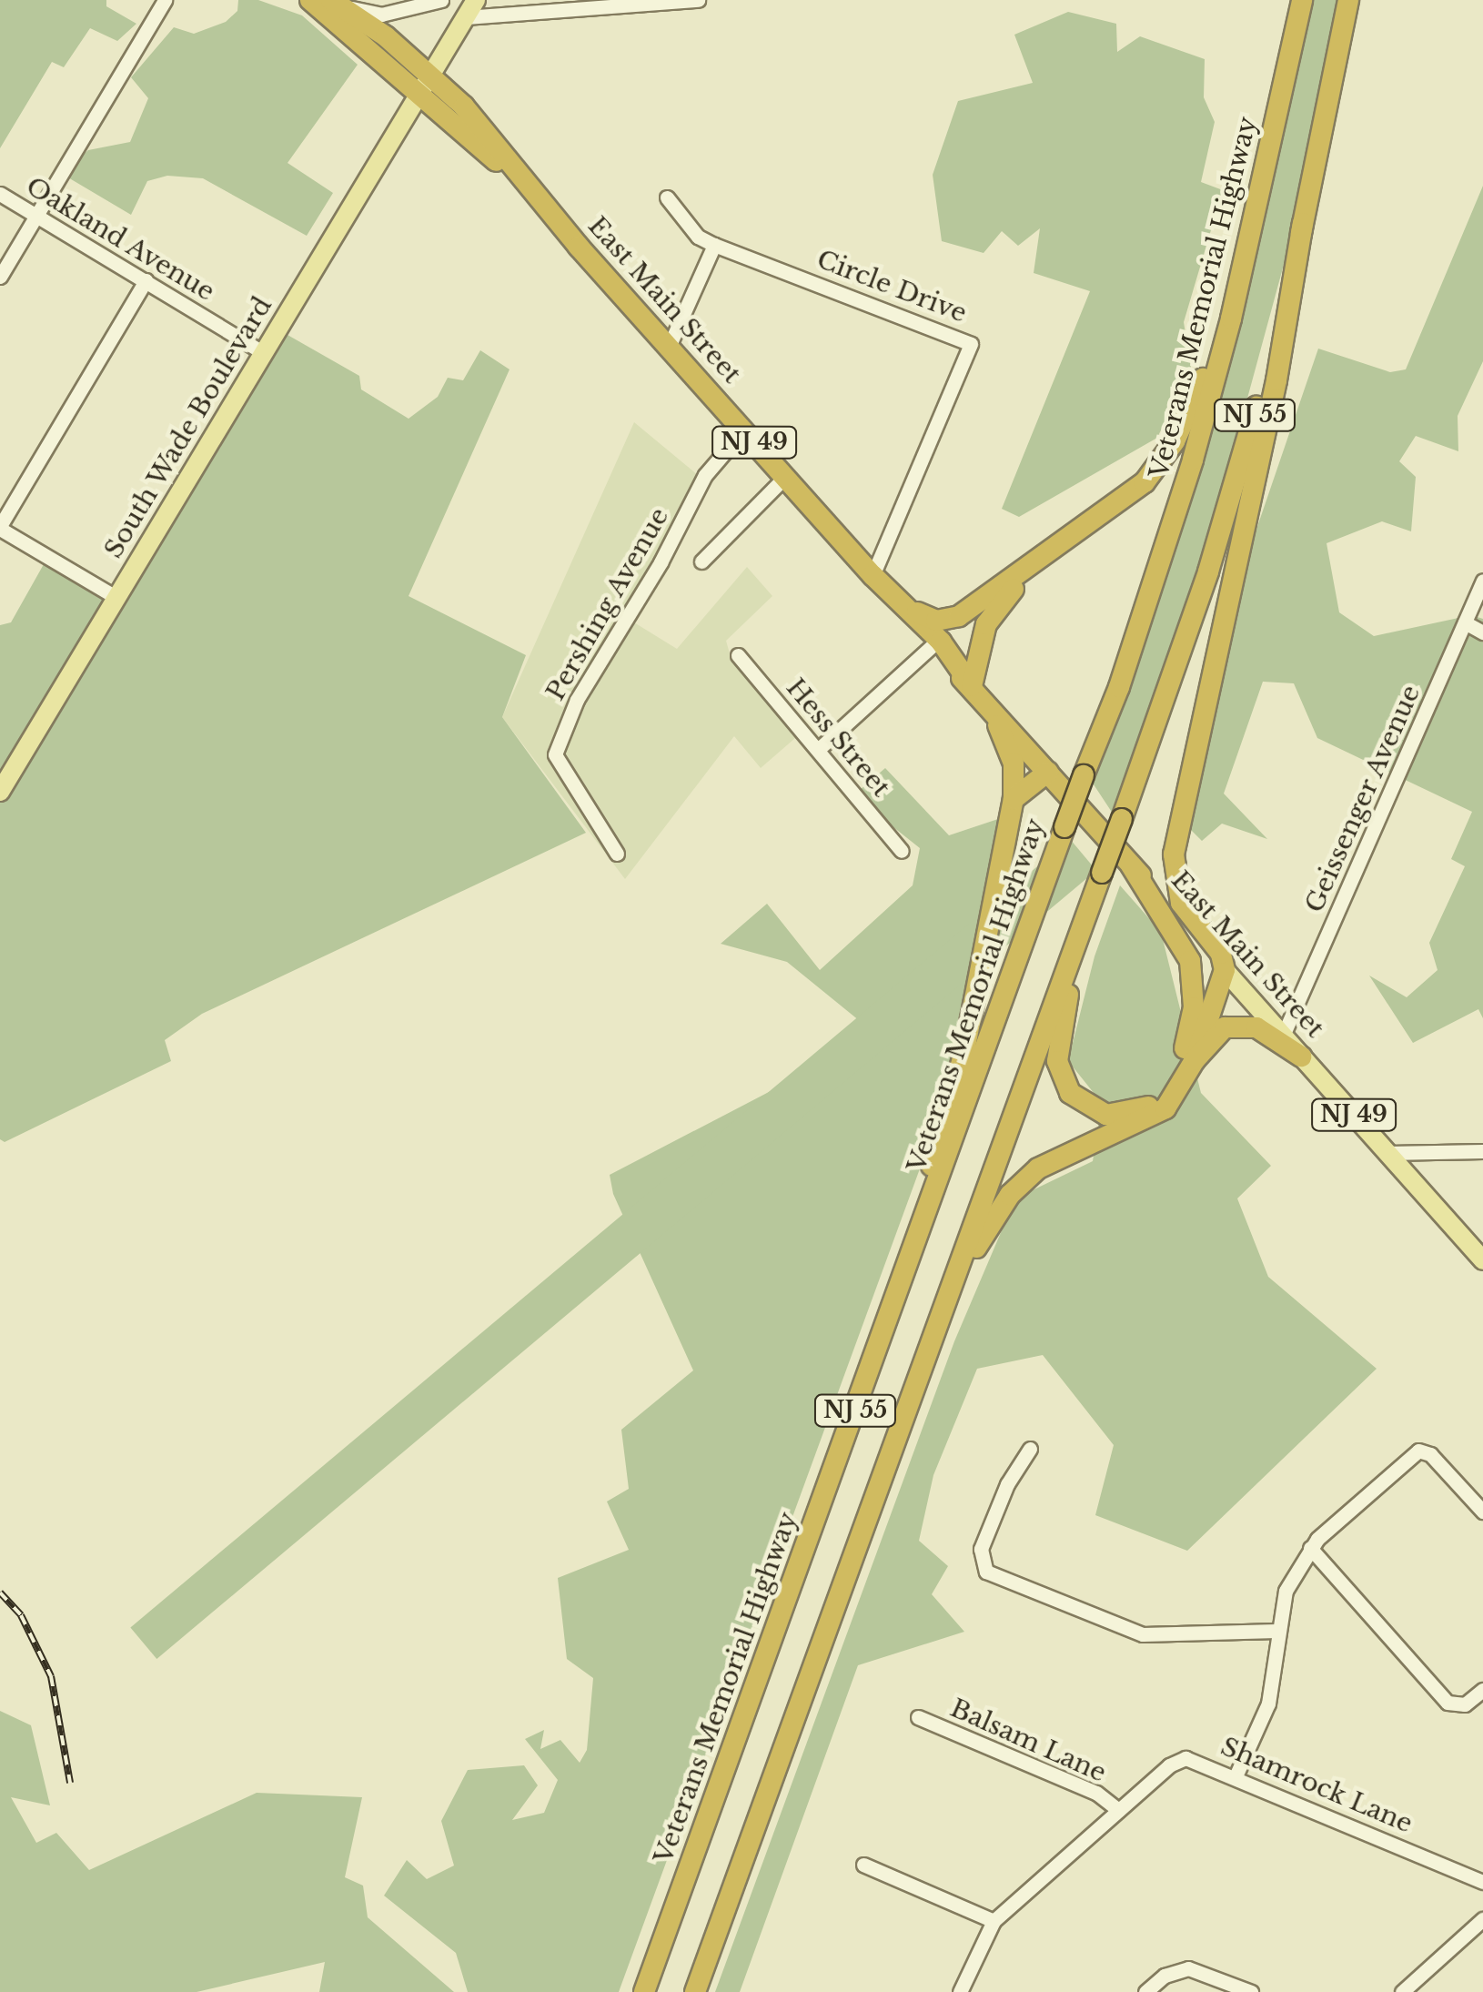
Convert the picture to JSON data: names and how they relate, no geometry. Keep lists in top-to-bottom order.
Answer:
{
  "streets": {
    "highway": [
      "Veterans Memorial Highway",
      "East Main Street",
      "NJ 55",
      "NJ 49"
    ],
    "main road": ["South Wade Boulevard"],
    "street": [
      "Oakland Avenue",
      "Circle Drive",
      "Pershing Avenue",
      "Hess Street",
      "Geissenger Avenue",
      "Balsam Lane",
      "Shamrock Lane"
    ]
  },
  "crossings": [
    ["Oakland Avenue", "South Wade Boulevard"],
    ["Circle Drive", "East Main Street"],
    ["East Main Street", "South Wade Boulevard"],
    ["East Main Street", "Pershing Avenue"],
    ["East Main Street", "Geissenger Avenue"],
    ["Balsam Lane", "Shamrock Lane"]
  ]
}
